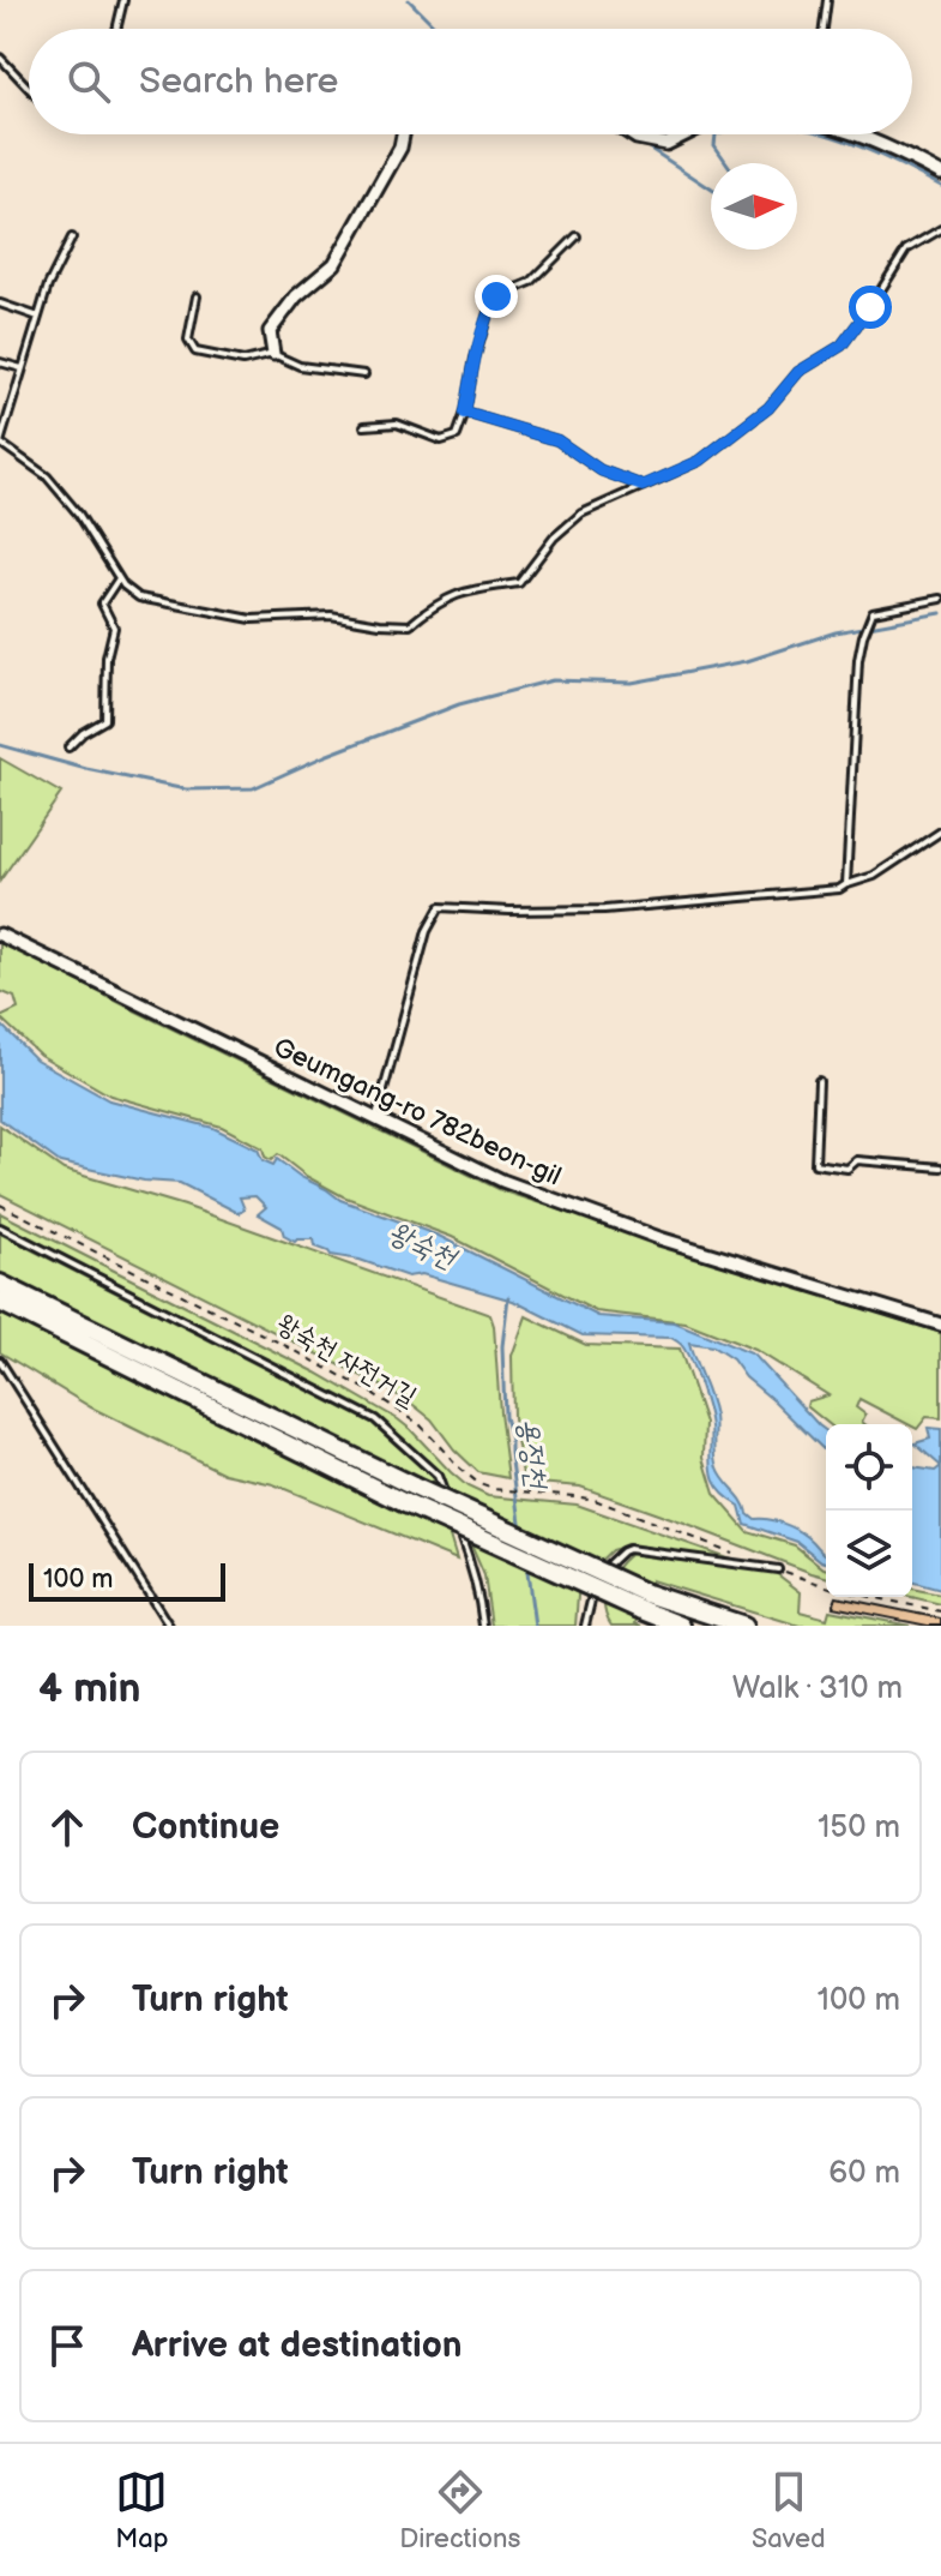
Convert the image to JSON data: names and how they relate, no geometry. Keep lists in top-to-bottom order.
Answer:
{
  "streets": {
    "street": ["Geumgang-ro 782beon-gil"],
    "path": ["왕숙천 자전거길"]
  },
  "water": ["왕숙천", "용정천"],
  "scale_bar": "100 m",
  "north": "right",
  "page": {
    "search": "Search here",
    "scale": "100 m",
    "heading": ["4 min", "Walk · 310 m"],
    "list": [
      ["Continue", "150 m"],
      ["Turn right", "100 m"],
      ["Turn right", "60 m"],
      "Arrive at destination"
    ],
    "nav": ["Map", "Directions", "Saved"]
  }
}
